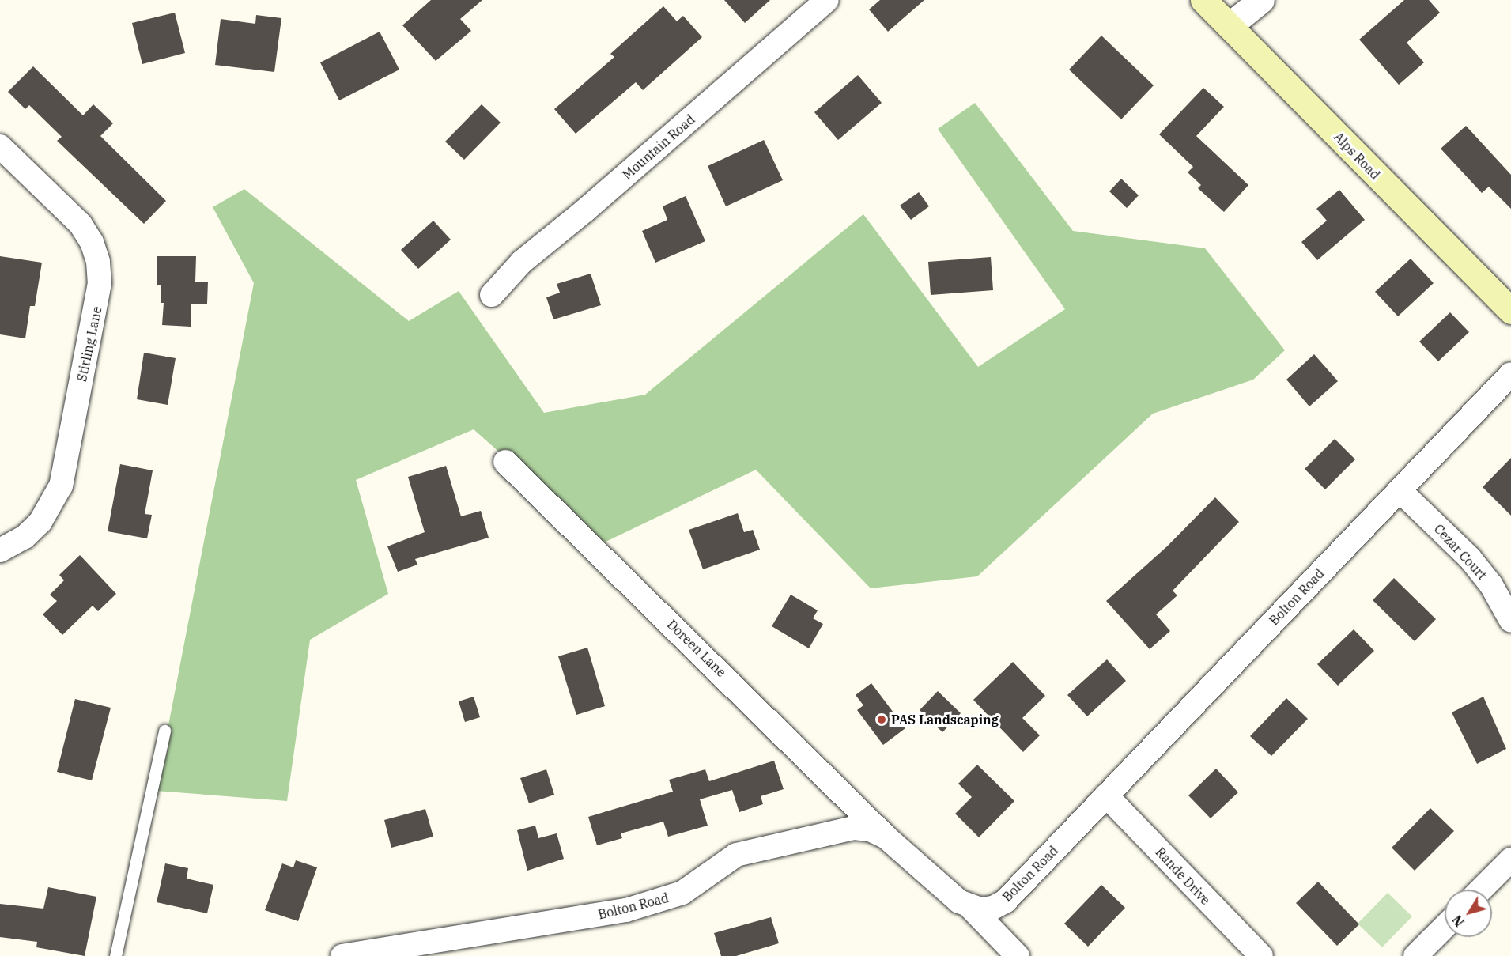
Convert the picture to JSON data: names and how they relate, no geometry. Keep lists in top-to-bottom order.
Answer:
{
  "streets": {
    "main road": ["Alps Road"],
    "street": [
      "Mountain Road",
      "Stirling Lane",
      "Cezar Court",
      "Bolton Road",
      "Doreen Lane",
      "Rande Drive"
    ]
  },
  "crossings": [
    ["Cezar Court", "Bolton Road"],
    ["Bolton Road", "Doreen Lane"],
    ["Bolton Road", "Rande Drive"]
  ],
  "places": ["PAS Landscaping"],
  "north": "bottom left"
}
